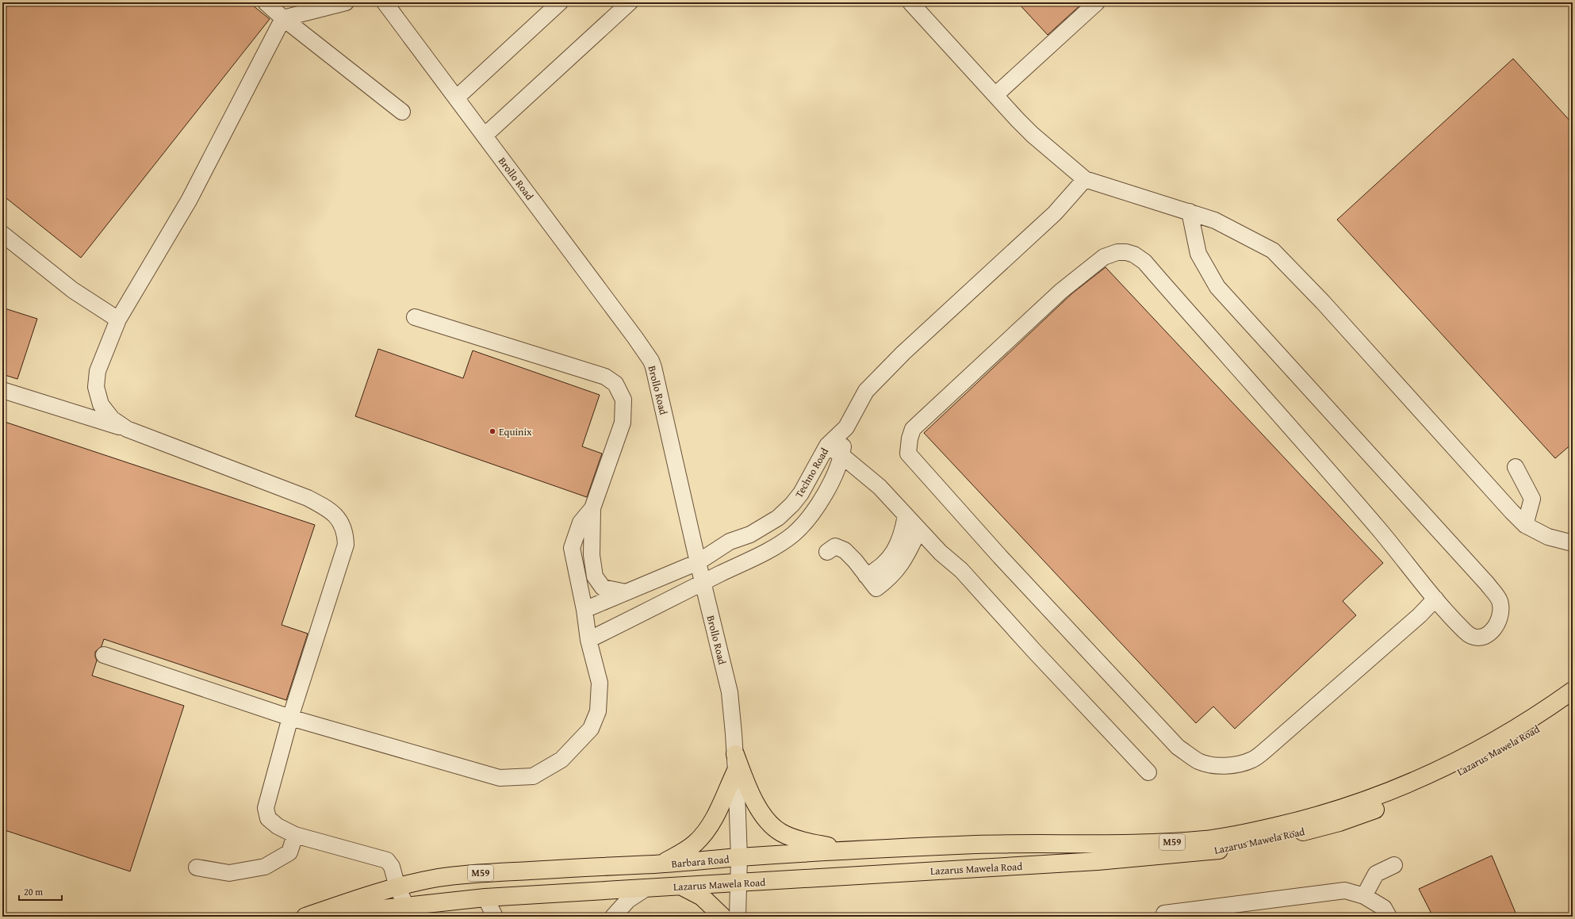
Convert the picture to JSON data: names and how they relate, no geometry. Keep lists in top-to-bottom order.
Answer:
{
  "streets": {
    "main road": ["Lazarus Mawela Road", "M59", "Barbara Road"],
    "street": ["Brollo Road", "Techno Road"]
  },
  "crossings": [
    ["Brollo Road", "Techno Road"],
    ["Brollo Road", "Lazarus Mawela Road"],
    ["Brollo Road", "Barbara Road"],
    ["Lazarus Mawela Road", "Barbara Road"],
    ["M59", "Barbara Road"]
  ],
  "places": ["Equinix"],
  "scale_bar": "20 m"
}
